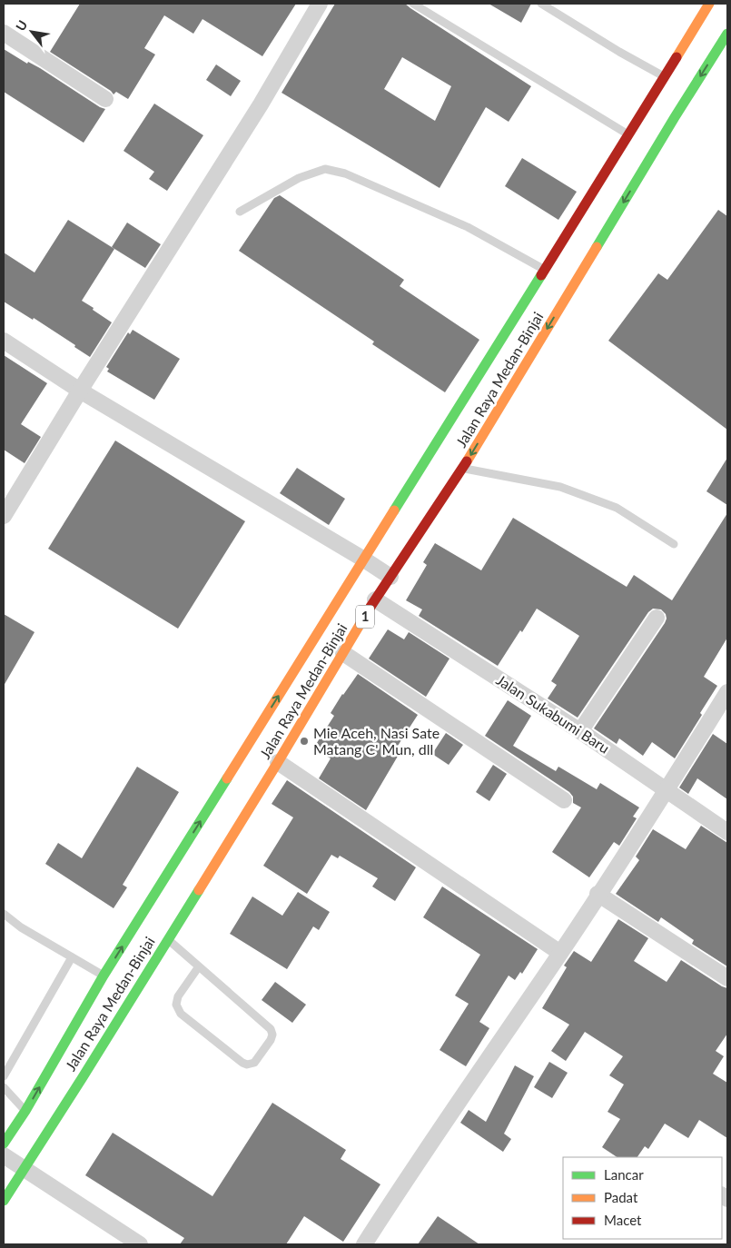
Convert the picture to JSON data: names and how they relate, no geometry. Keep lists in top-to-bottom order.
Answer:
{
  "streets": {
    "highway": ["Jalan Raya Medan-Binjai", "1"],
    "street": ["Jalan Sukabumi Baru"]
  },
  "crossings": [
    ["Jalan Raya Medan-Binjai", "Jalan Sukabumi Baru"]
  ],
  "places": ["Mie Aceh, Nasi Sate Matang C' Mun, dll"],
  "legend": ["Lancar", "Padat", "Macet"],
  "north": "top left"
}
